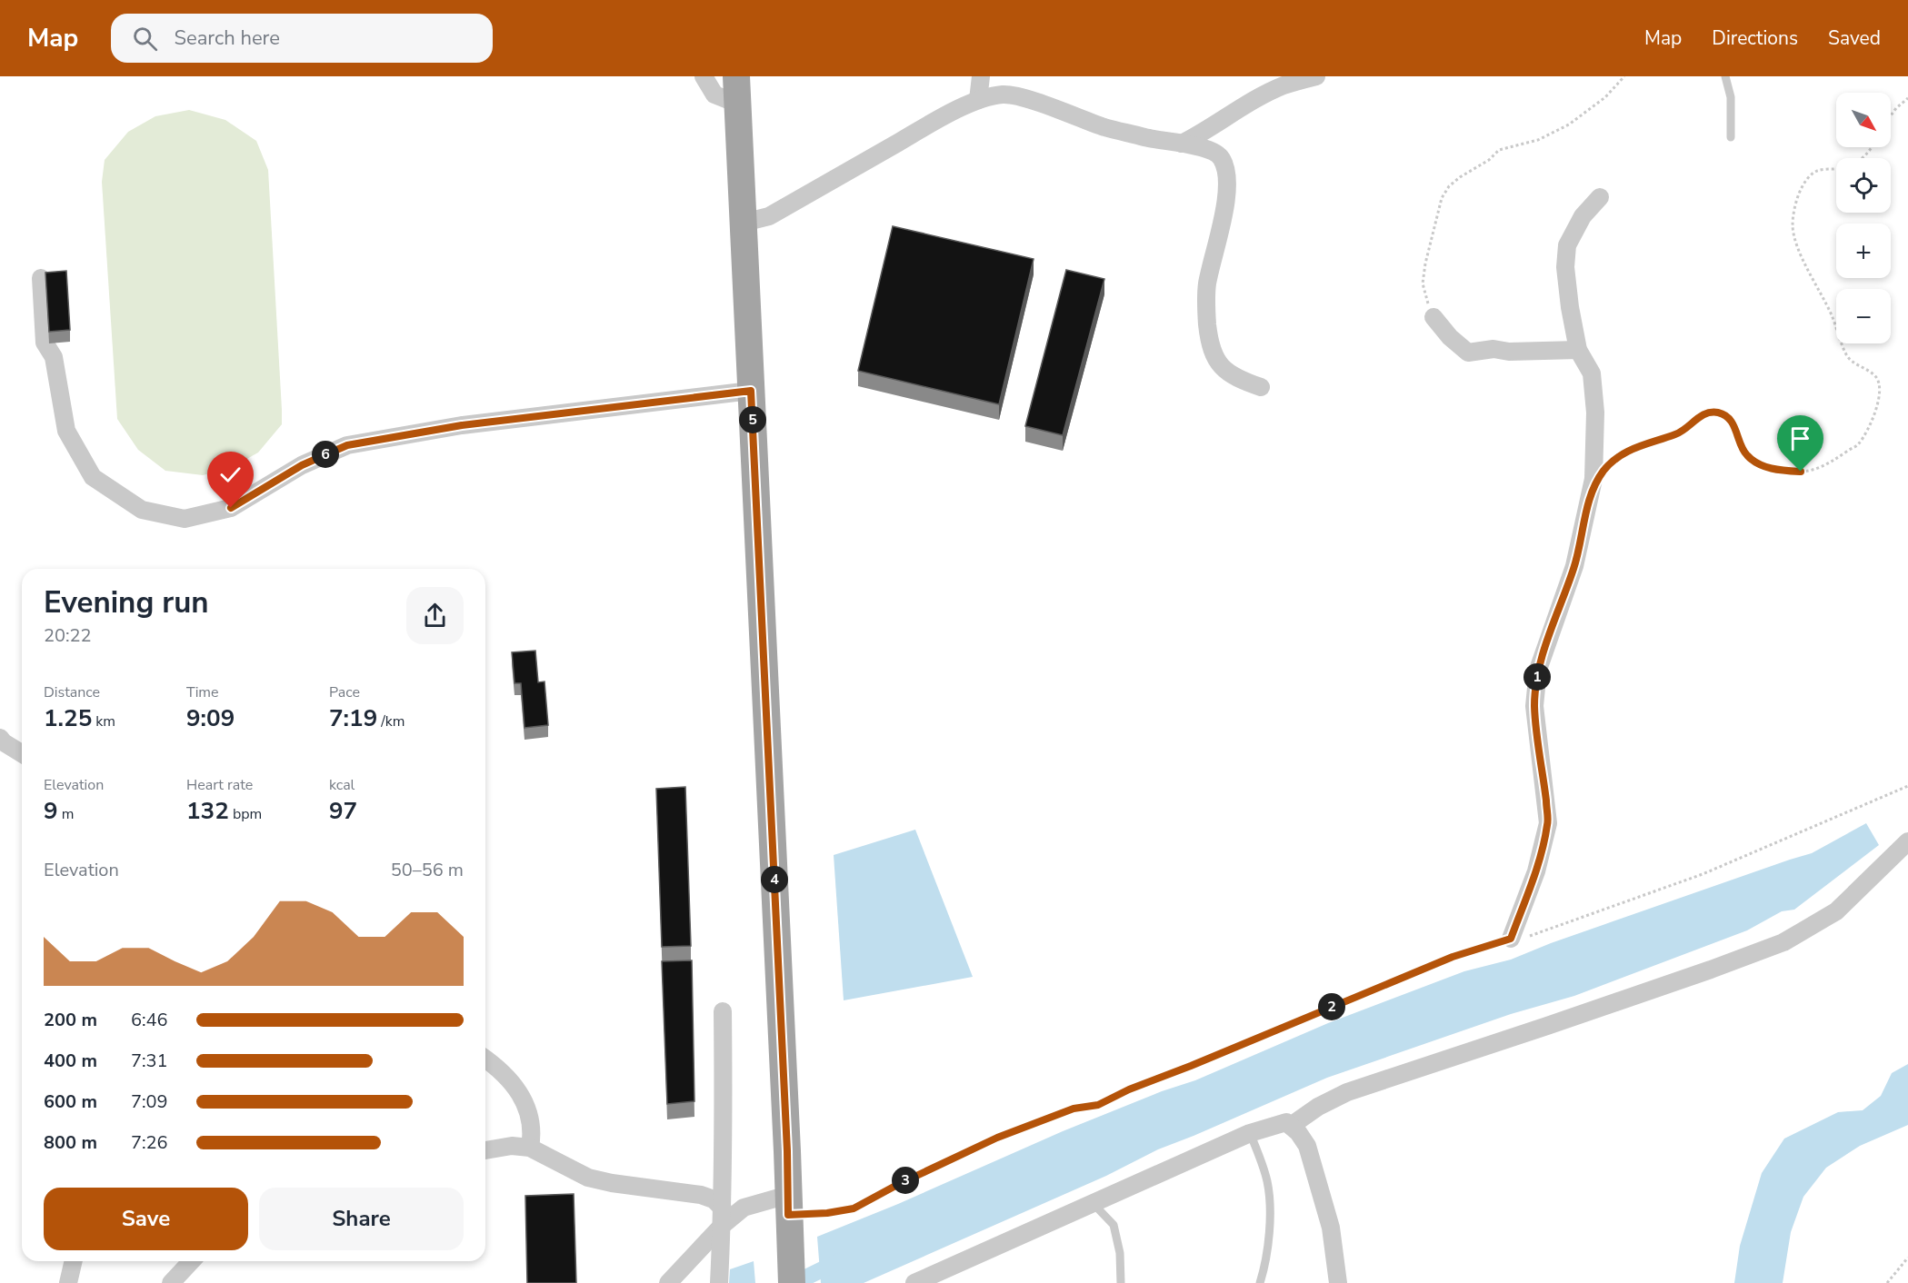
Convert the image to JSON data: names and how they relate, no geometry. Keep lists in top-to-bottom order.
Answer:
{
  "north": "bottom right",
  "page": {
    "header": "Map",
    "search": "Search here",
    "nav": ["Map", "Directions", "Saved"],
    "map_buttons": ["+", "−"],
    "pins": [
      "5",
      "6",
      "1",
      "4",
      "2",
      "3"
    ],
    "heading": ["Evening run", "20:22"],
    "stats": [
      ["Distance", "1.25 km"],
      ["Time", "9:09"],
      ["Pace", "7:19 /km"],
      ["Elevation", "9 m"],
      ["Heart rate", "132 bpm"],
      ["kcal", "97"]
    ],
    "chart": ["Elevation", "50–56 m"],
    "list": [
      {
        "name": "200 m",
        "note": "6:46"
      },
      {
        "name": "400 m",
        "note": "7:31"
      },
      {
        "name": "600 m",
        "note": "7:09"
      },
      {
        "name": "800 m",
        "note": "7:26"
      }
    ],
    "buttons": ["Save", "Share"]
  }
}
